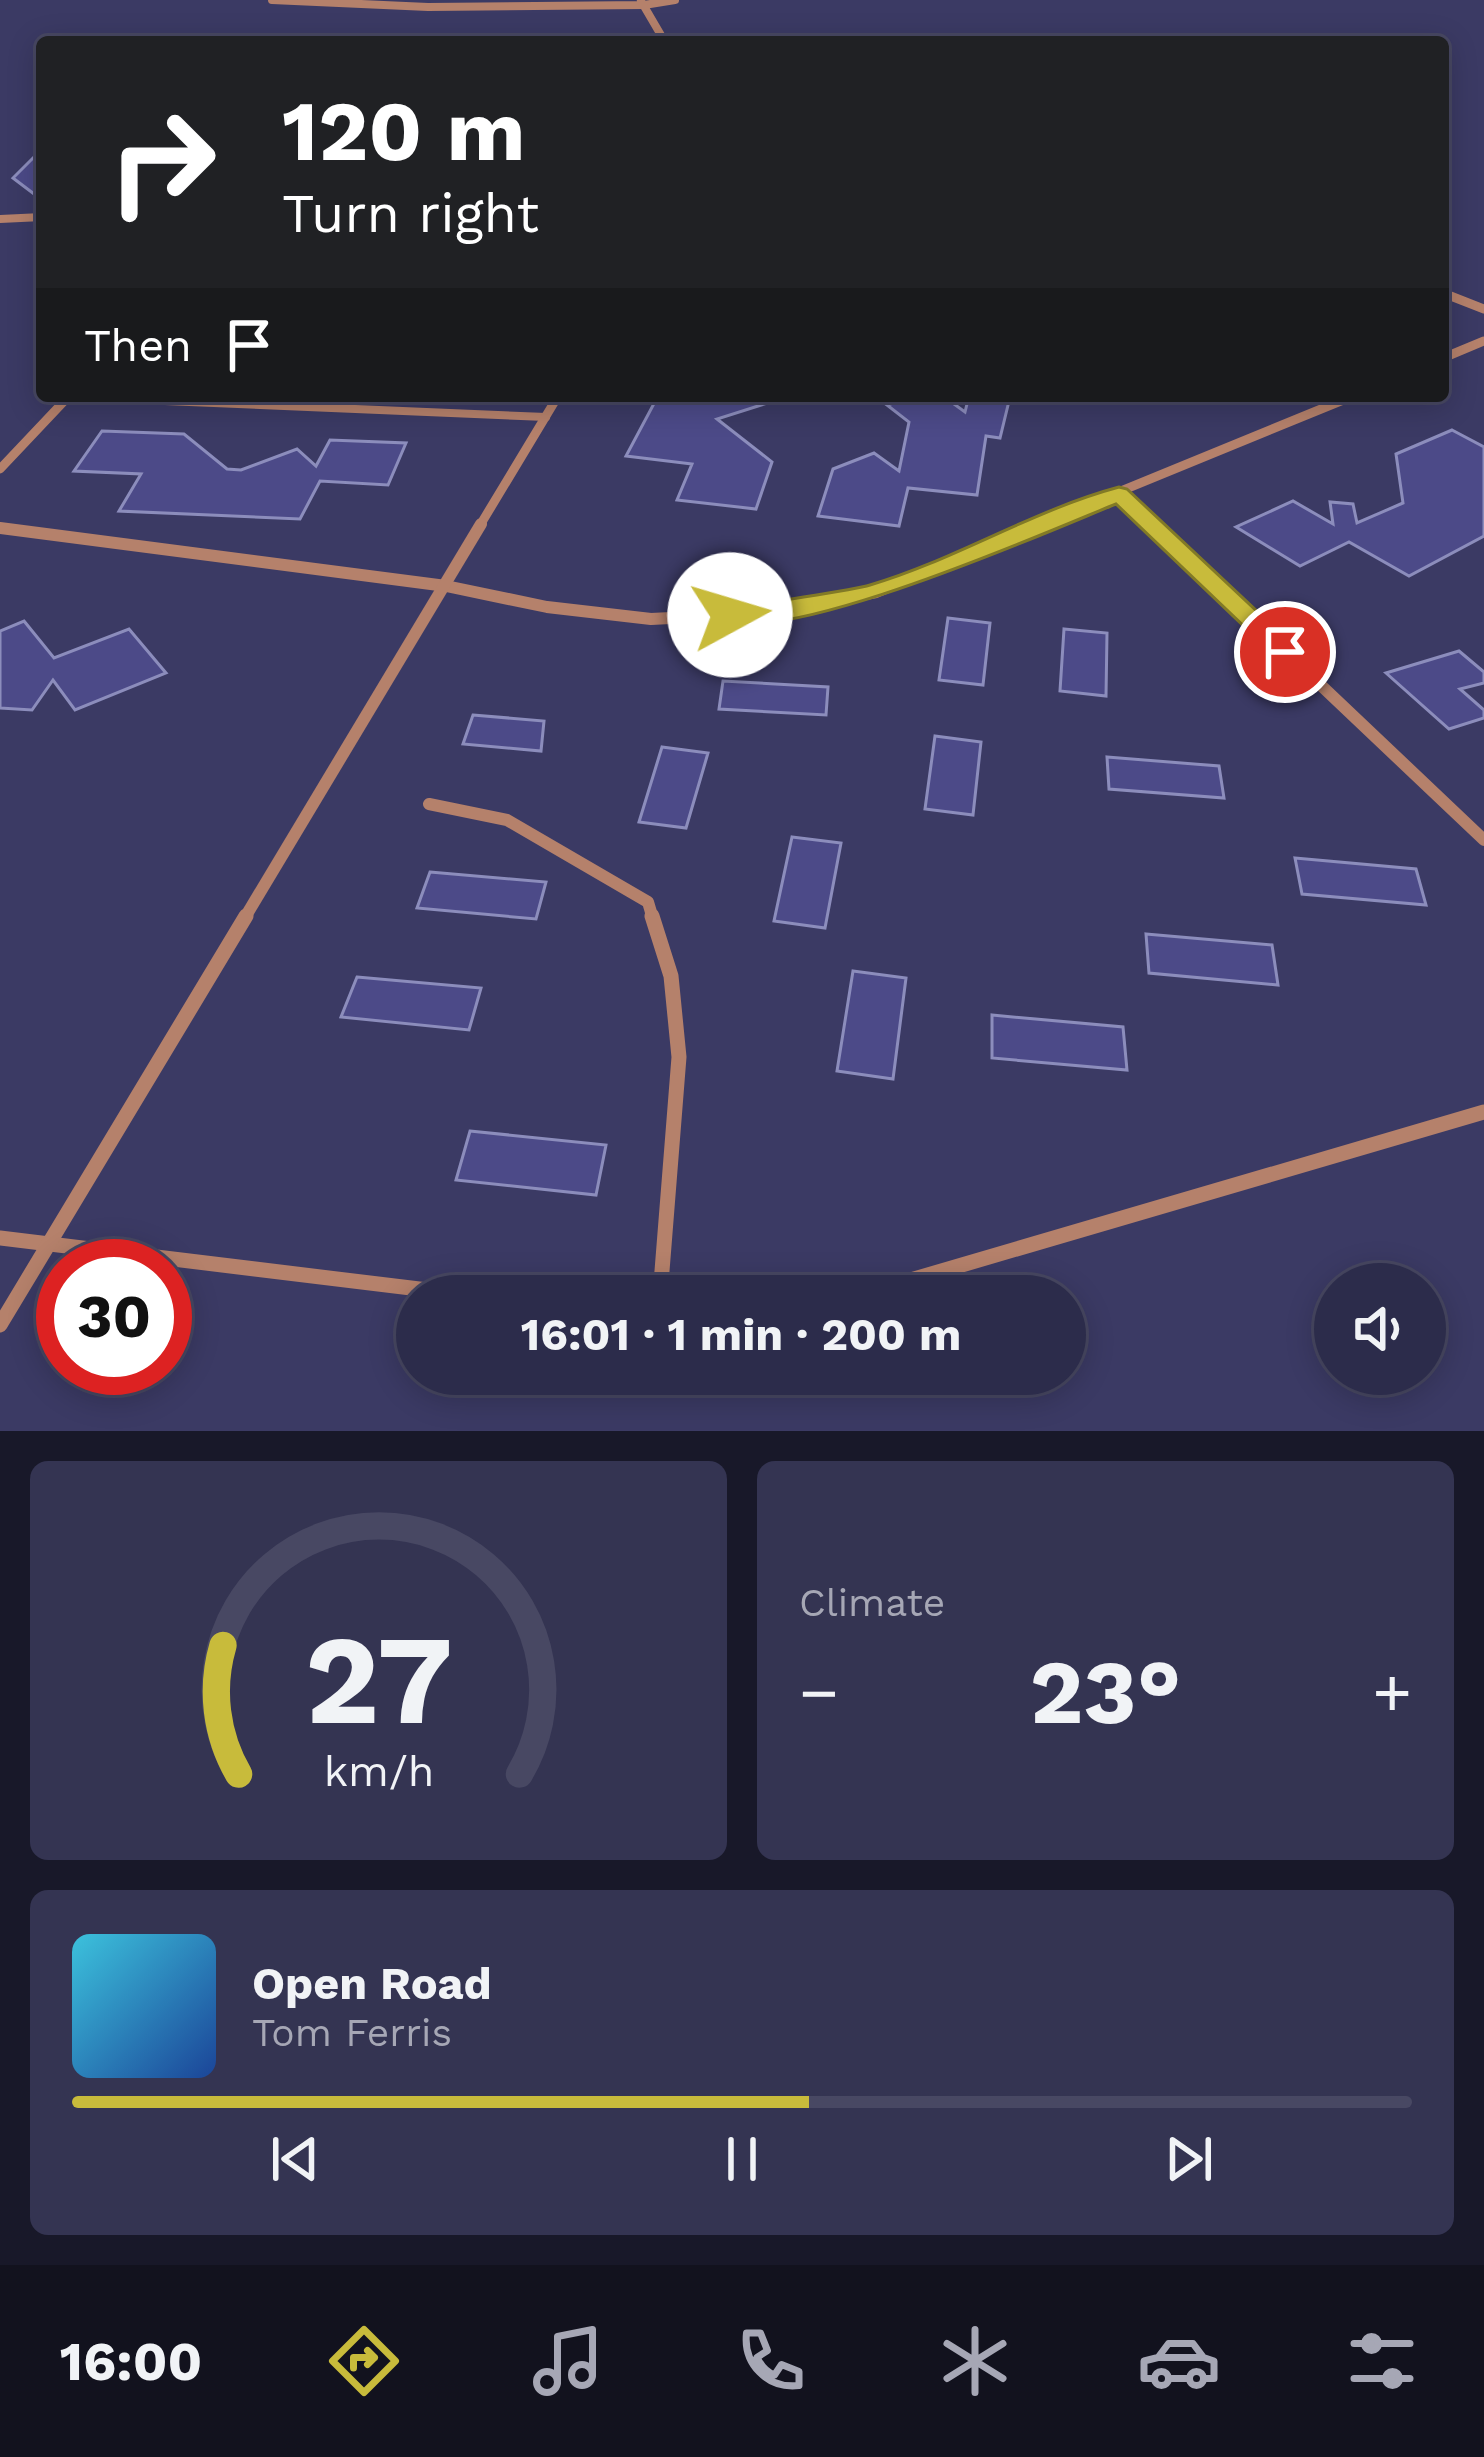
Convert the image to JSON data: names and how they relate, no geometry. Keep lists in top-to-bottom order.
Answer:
{
  "page": {
    "turn": ["120 m", "Turn right"],
    "then": "Then",
    "limit": "30",
    "trip": "16:01 · 1 min · 200 m",
    "tile": "Climate",
    "heat": ["−", "23°", "+"],
    "song": ["Open Road", "Tom Ferris"],
    "tabs": "16:00",
    "gauge": ["27", "km/h"]
  }
}
